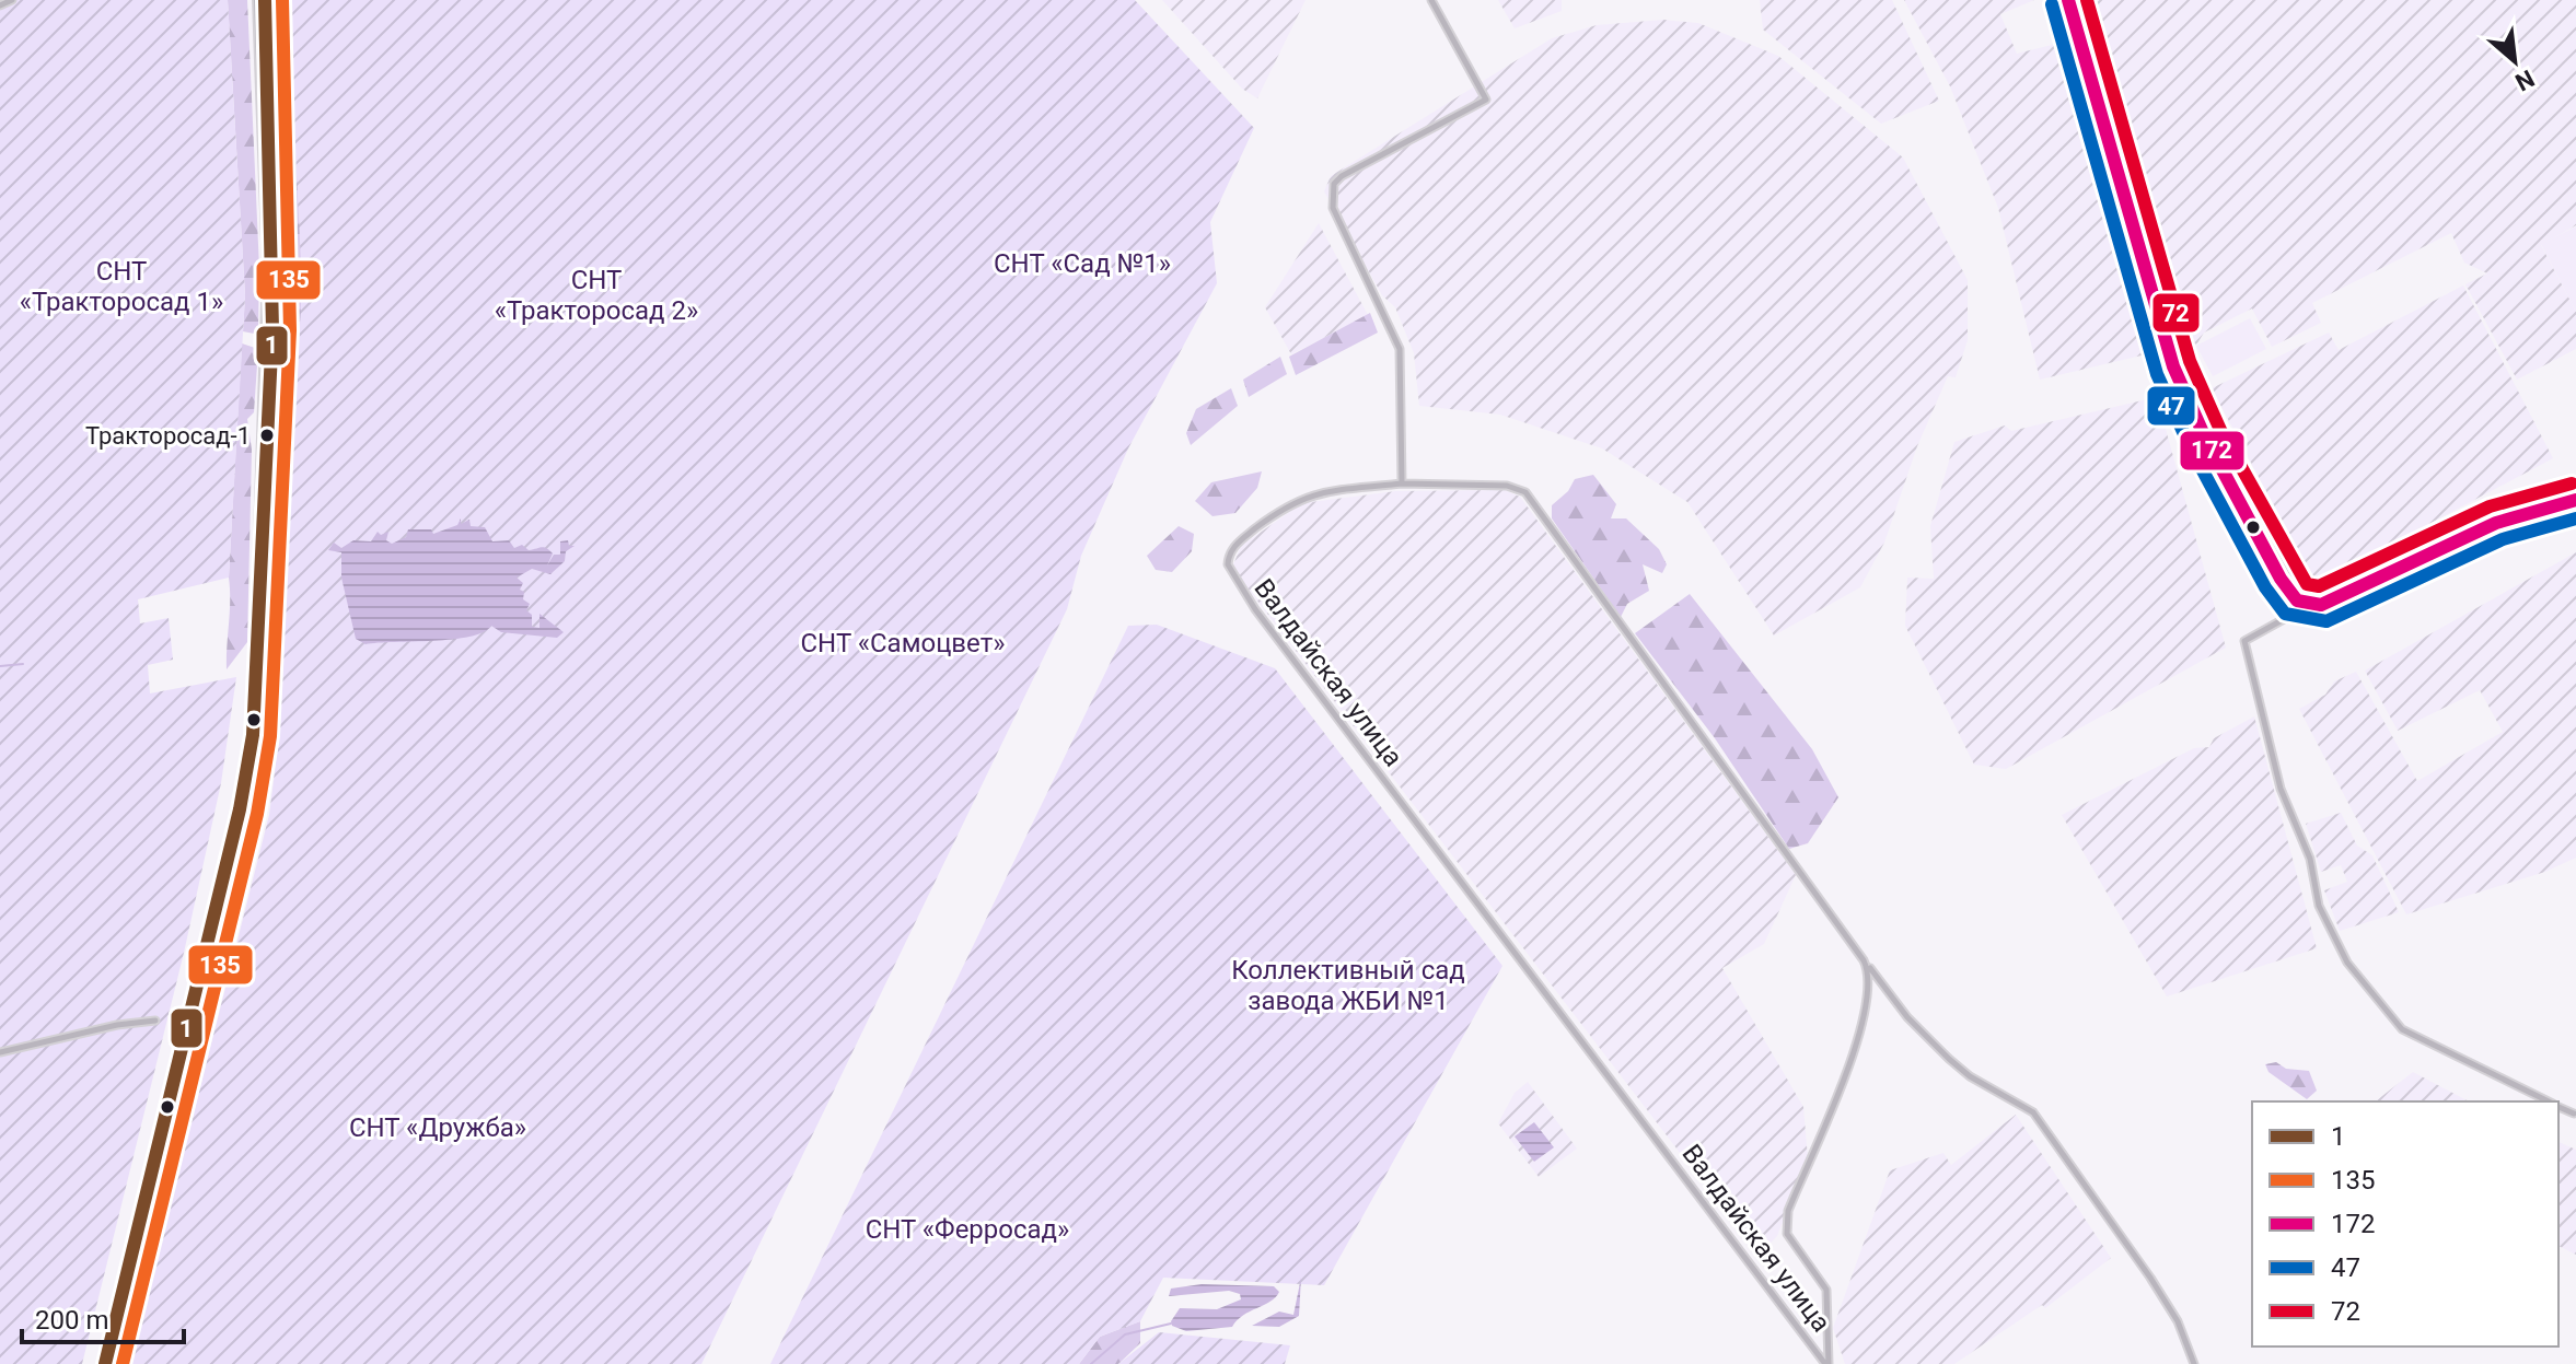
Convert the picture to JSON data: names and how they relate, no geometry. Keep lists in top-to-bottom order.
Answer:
{
  "streets": {
    "street": ["Валдайская улица"]
  },
  "parks": [
    "СНТ «Сад №1»",
    "СНТ «Тракторосад 1»",
    "СНТ «Тракторосад 2»",
    "СНТ «Самоцвет»",
    "Коллективный сад завода ЖБИ №1",
    "СНТ «Дружба»",
    "СНТ «Ферросад»"
  ],
  "places": ["Тракторосад-1"],
  "lines": [
    "transit line 1",
    "transit line 135",
    "transit line 172",
    "transit line 72",
    "transit line 47"
  ],
  "legend": [
    "1",
    "135",
    "172",
    "47",
    "72"
  ],
  "scale_bar": "200 m",
  "north": "bottom right"
}
